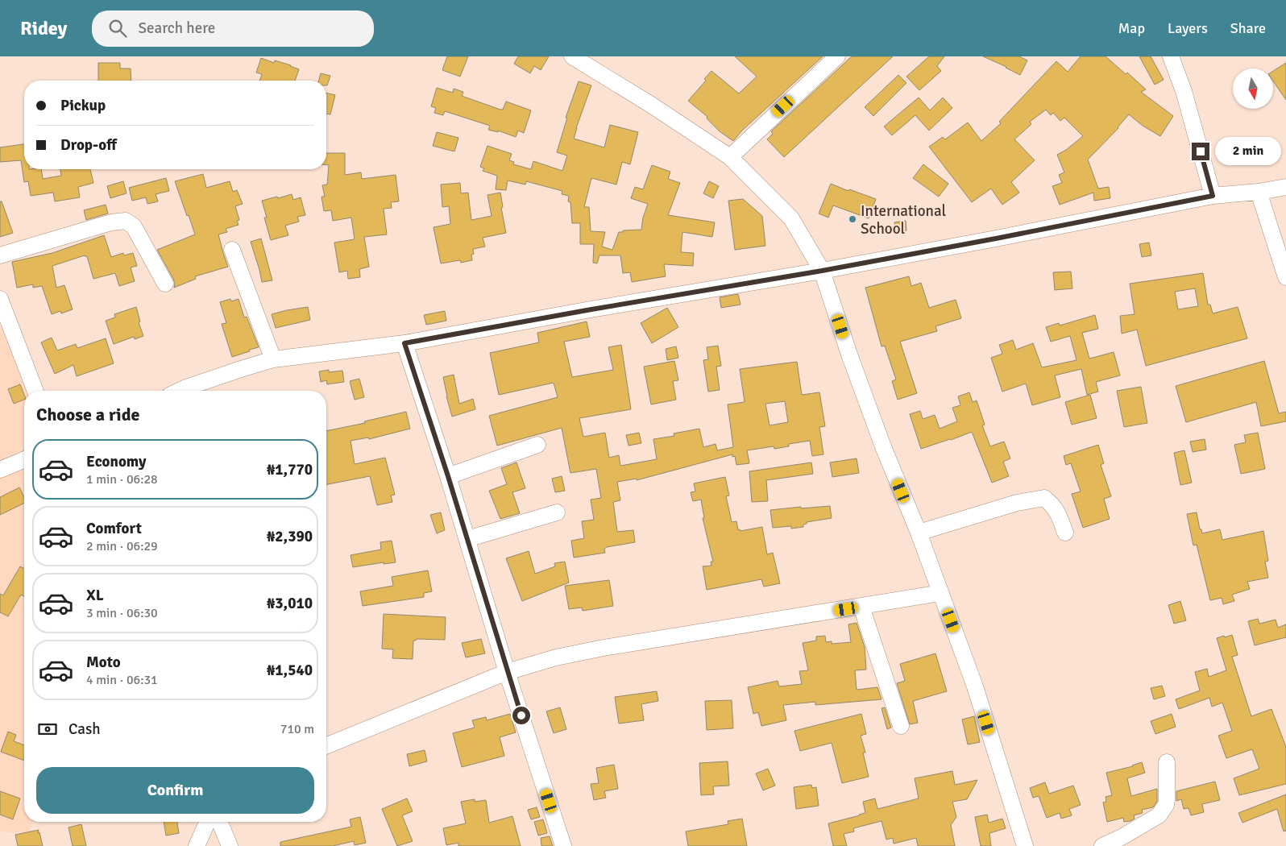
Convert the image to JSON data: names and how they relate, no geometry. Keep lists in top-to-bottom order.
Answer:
{
  "places": ["International School"],
  "north": "bottom",
  "page": {
    "header": "Ridey",
    "search": "Search here",
    "nav": ["Map", "Layers", "Share"],
    "banner": ["Pickup", "Drop-off"],
    "bubble": "2 min",
    "heading": "Choose a ride",
    "list": [
      {
        "name": "Economy",
        "note": "1 min · 06:28",
        "value": "₦1,770"
      },
      {
        "name": "Comfort",
        "note": "2 min · 06:29",
        "value": "₦2,390"
      },
      {
        "name": "XL",
        "note": "3 min · 06:30",
        "value": "₦3,010"
      },
      {
        "name": "Moto",
        "note": "4 min · 06:31",
        "value": "₦1,540"
      }
    ],
    "pay": ["Cash", "710 m"],
    "buttons": "Confirm"
  }
}
